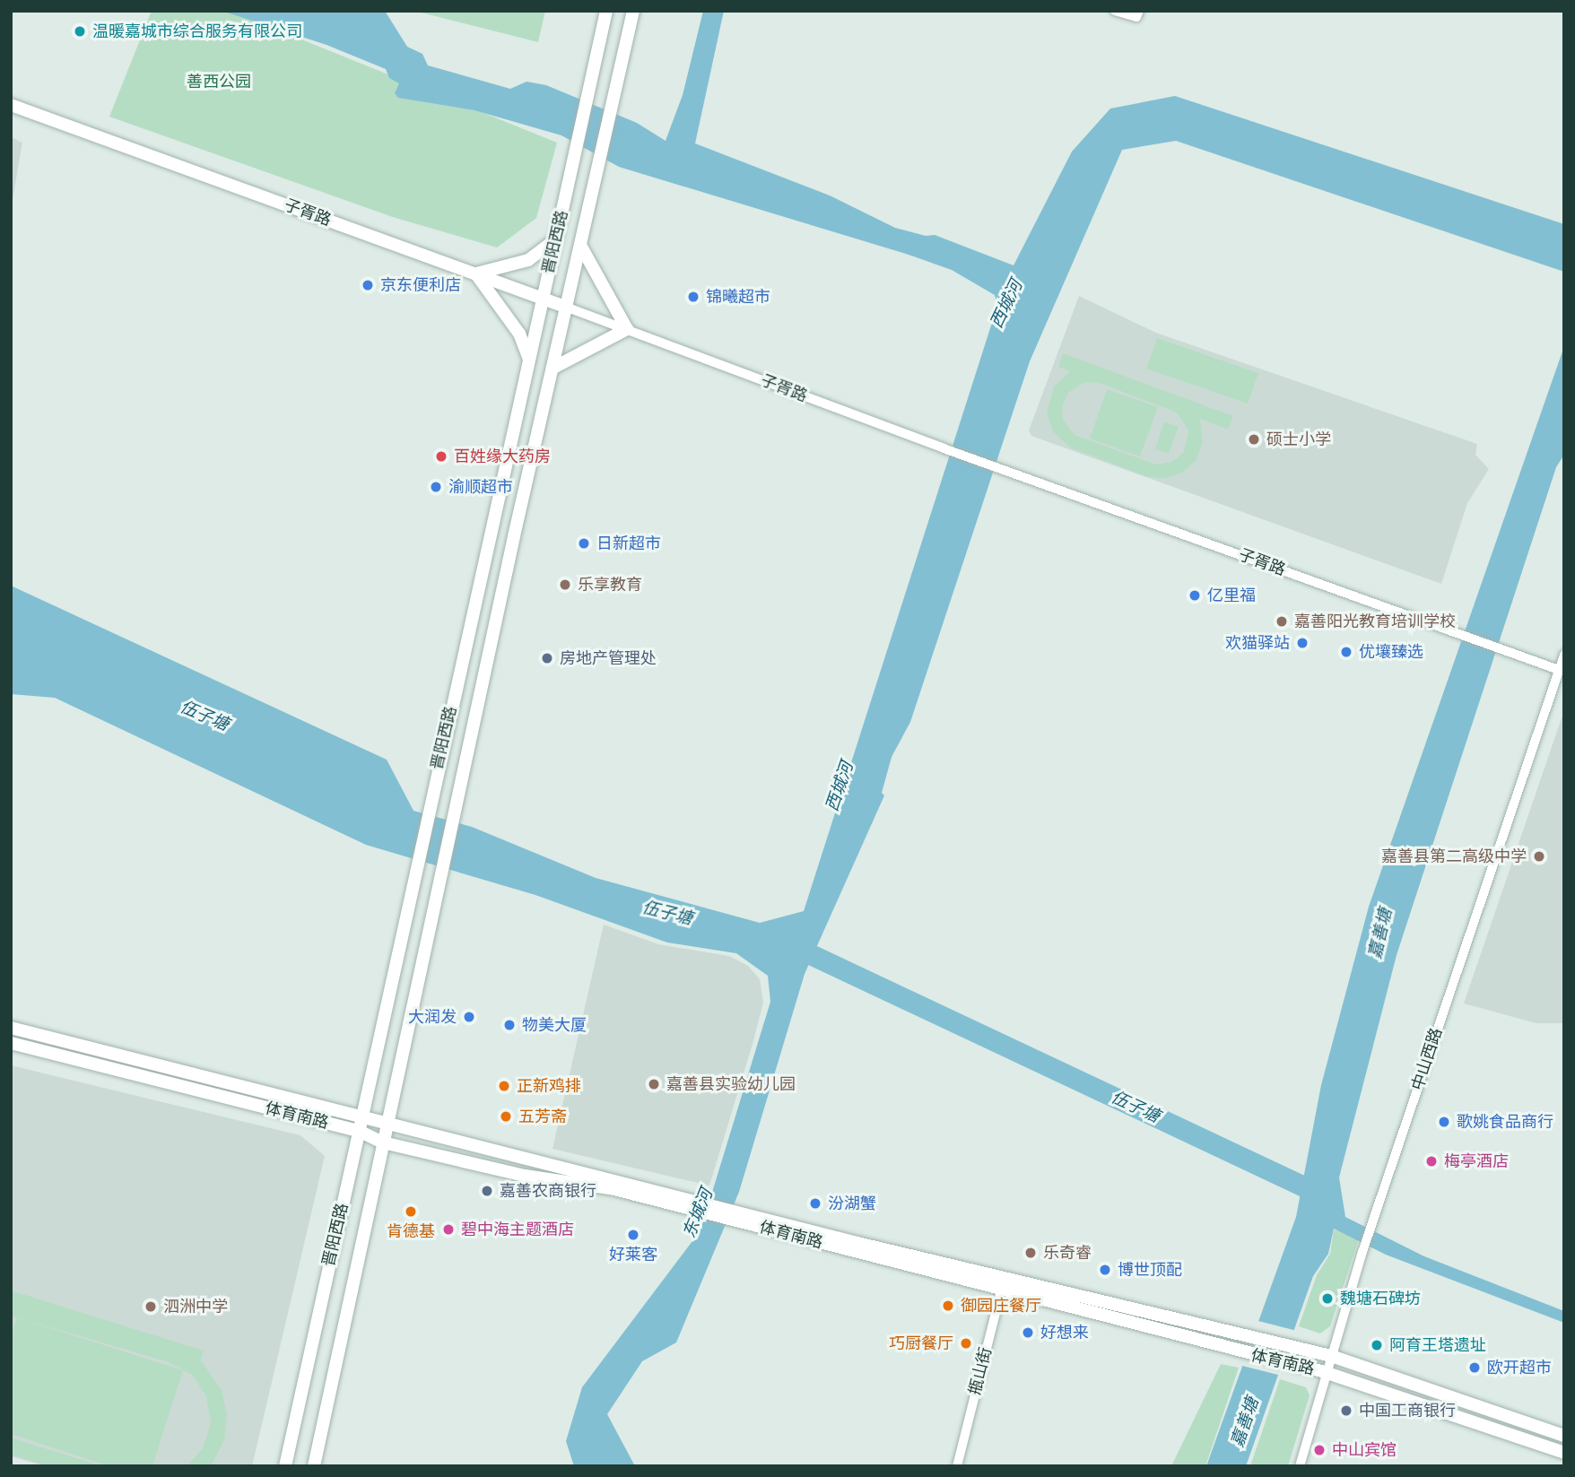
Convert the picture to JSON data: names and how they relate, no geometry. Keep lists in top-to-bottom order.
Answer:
{
  "streets": {
    "main road": ["子胥路", "晋阳西路", "体育南路"],
    "street": ["中山西路", "甁山街"]
  },
  "crossings": [
    ["子胥路", "晋阳西路"],
    ["子胥路", "中山西路"],
    ["晋阳西路", "体育南路"],
    ["中山西路", "体育南路"],
    ["体育南路", "甁山街"]
  ],
  "water": [
    "西城河",
    "伍子塘",
    "嘉善塘",
    "东城河"
  ],
  "parks": ["善西公园"],
  "places": [
    "温暖嘉城市综合服务有限公司",
    "京东便利店",
    "锦曦超市",
    "硕士小学",
    "百姓缘大药房",
    "渝顺超市",
    "日新超市",
    "乐享教育",
    "亿里福",
    "嘉善阳光教育培训学校",
    "欢猫驿站",
    "优壤臻选",
    "房地产管理处",
    "嘉善县第二高级中学",
    "大润发",
    "物美大厦",
    "嘉善县实验幼儿园",
    "正新鸡排",
    "五芳斋",
    "歌姚食品商行",
    "梅亭酒店",
    "嘉善农商银行",
    "汾湖蟹",
    "肯德基",
    "碧中海主题酒店",
    "好莱客",
    "乐奇睿",
    "博世顶配",
    "魏塘石碑坊",
    "御园庄餐厅",
    "泗洲中学",
    "好想来",
    "巧厨餐厅",
    "阿育王塔遗址",
    "欧开超市",
    "中国工商银行",
    "中山宾馆"
  ]
}
